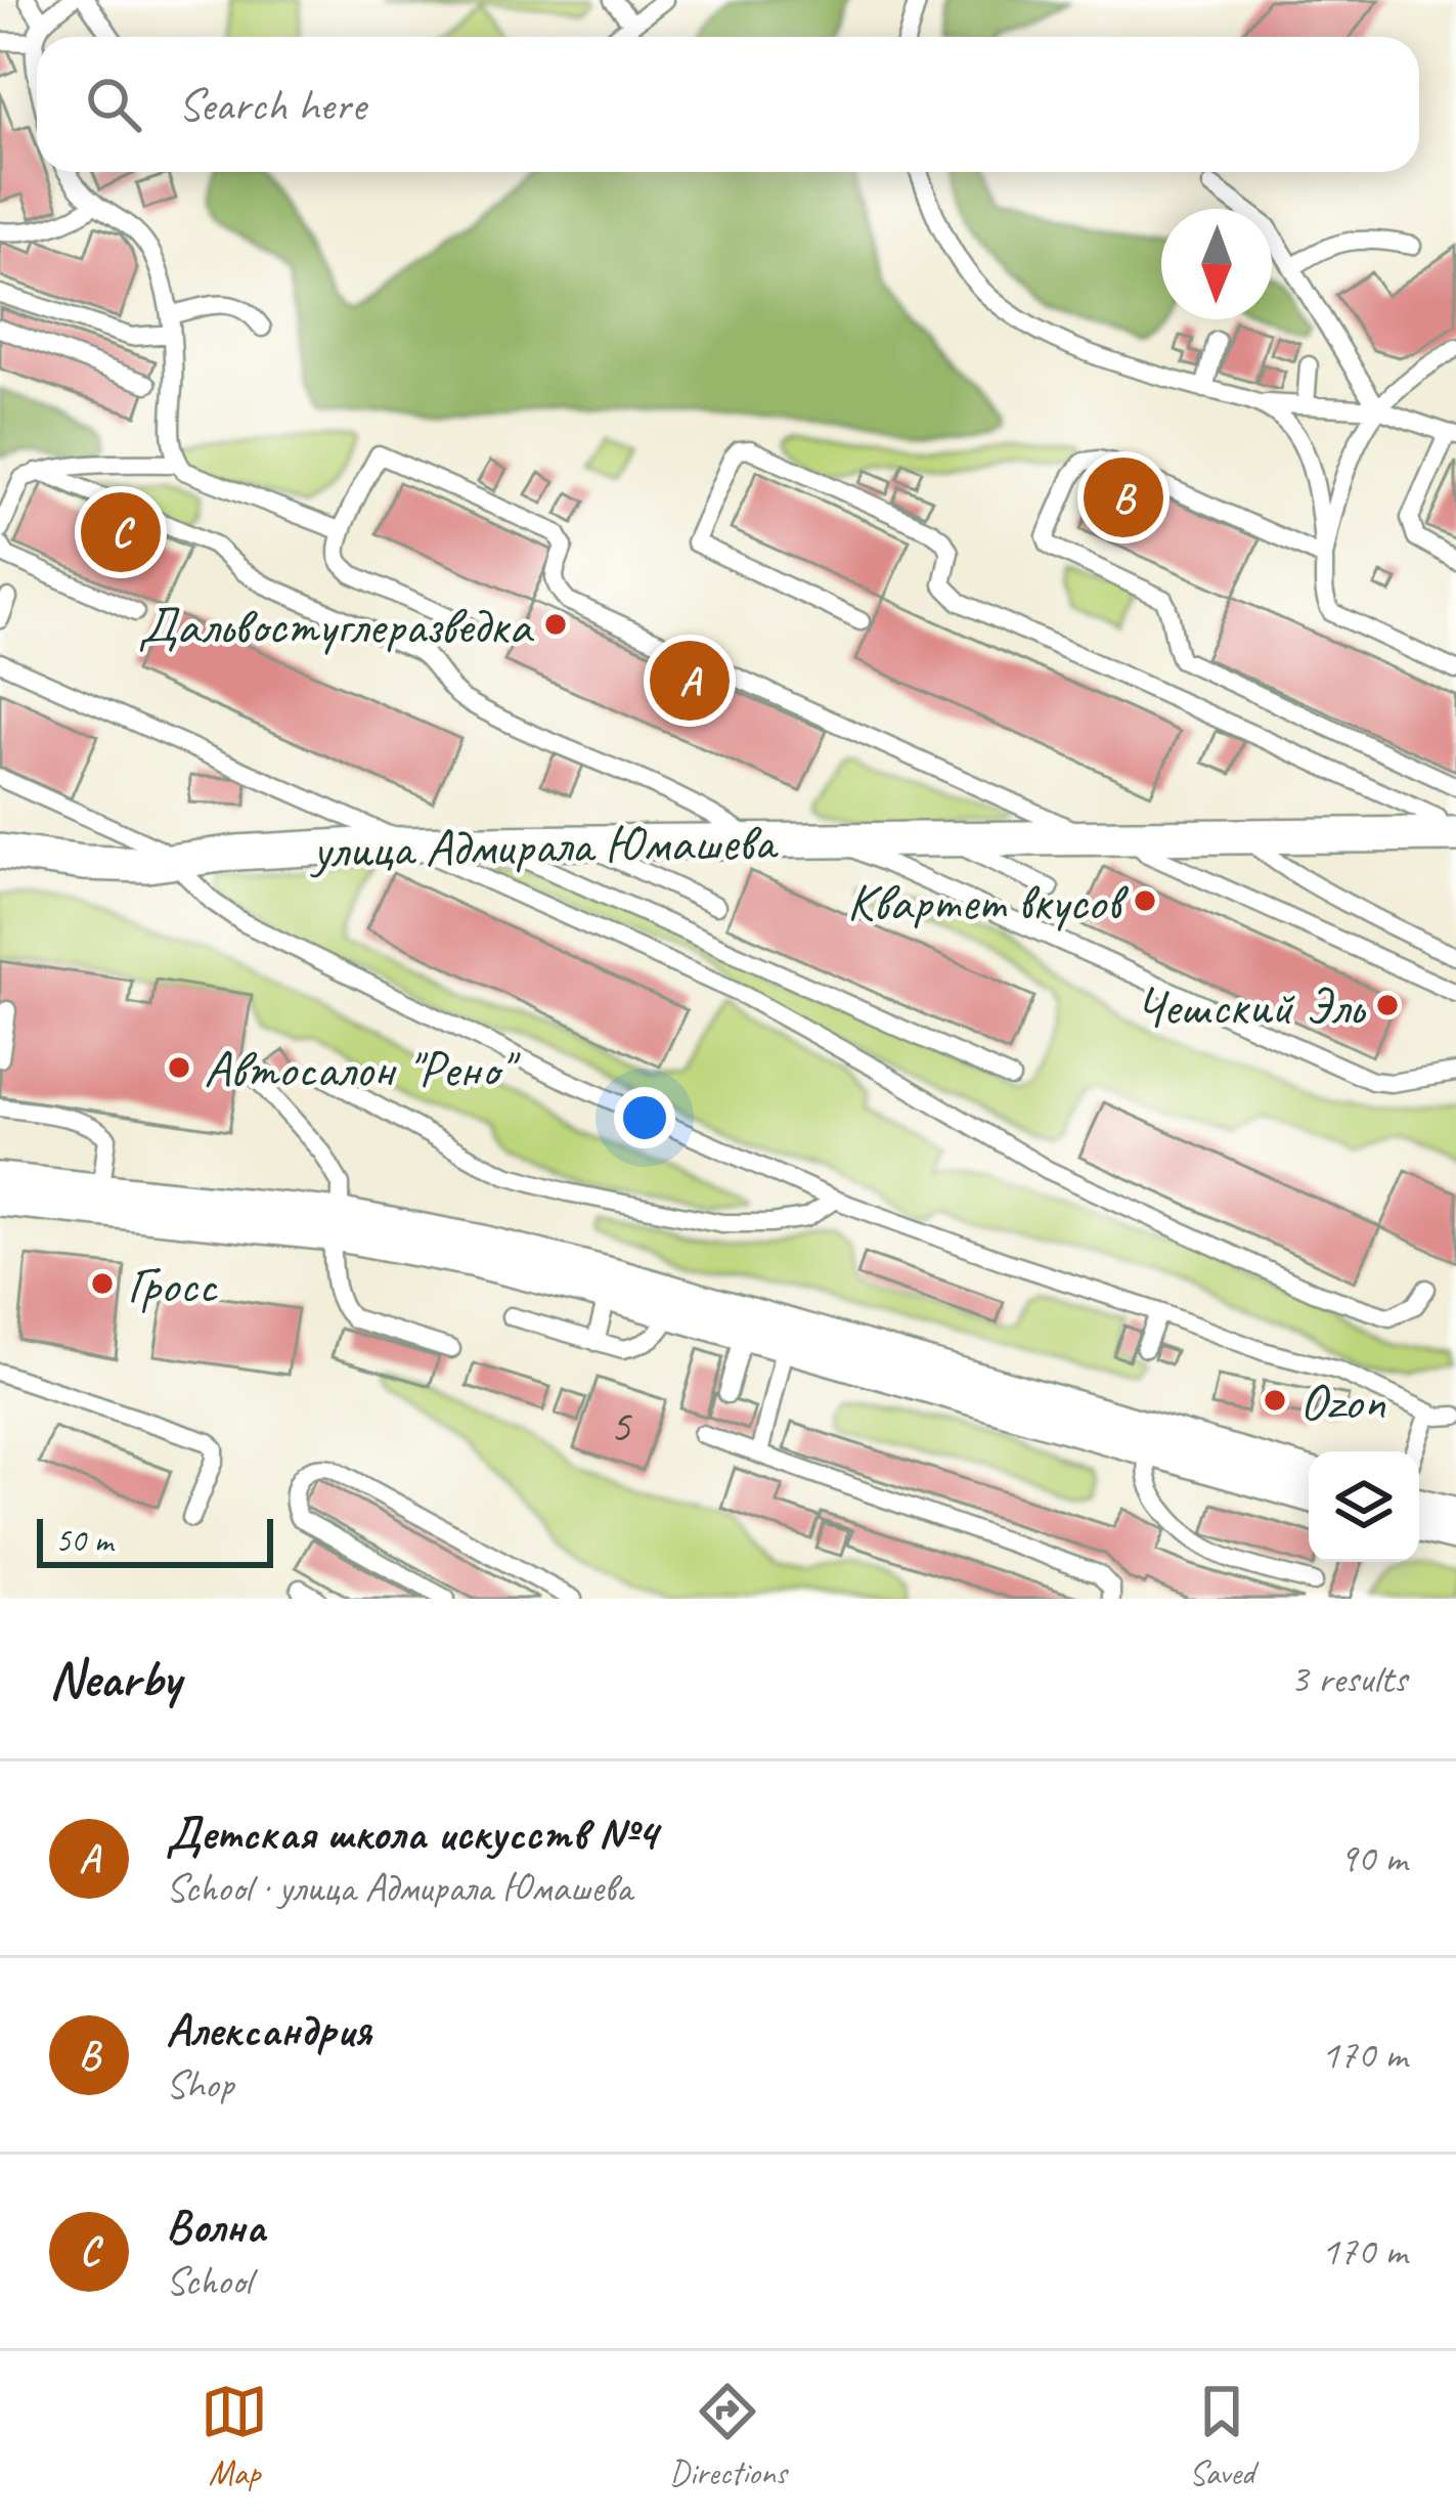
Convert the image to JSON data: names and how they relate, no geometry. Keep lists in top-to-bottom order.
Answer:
{
  "streets": {
    "street": ["улица Адмирала Юмашева"]
  },
  "places": [
    "Дальвостуглеразведка",
    "Квартет вкусов",
    "Чешский Эль",
    "Автосалон \"Рено\"",
    "Гросс",
    "Ozon"
  ],
  "house_numbers": ["5"],
  "scale_bar": "50 m",
  "north": "bottom",
  "page": {
    "search": "Search here",
    "pins": ["B", "C", "A"],
    "scale": "50 m",
    "heading": ["Nearby", "3 results"],
    "list": [
      {
        "mark": "A",
        "name": "Детская школа искусств №4",
        "note": "School · улица Адмирала Юмашева",
        "value": "90 m"
      },
      {
        "mark": "B",
        "name": "Александрия",
        "note": "Shop",
        "value": "170 m"
      },
      {
        "mark": "C",
        "name": "Волна",
        "note": "School",
        "value": "170 m"
      }
    ],
    "nav": ["Map", "Directions", "Saved"]
  }
}
